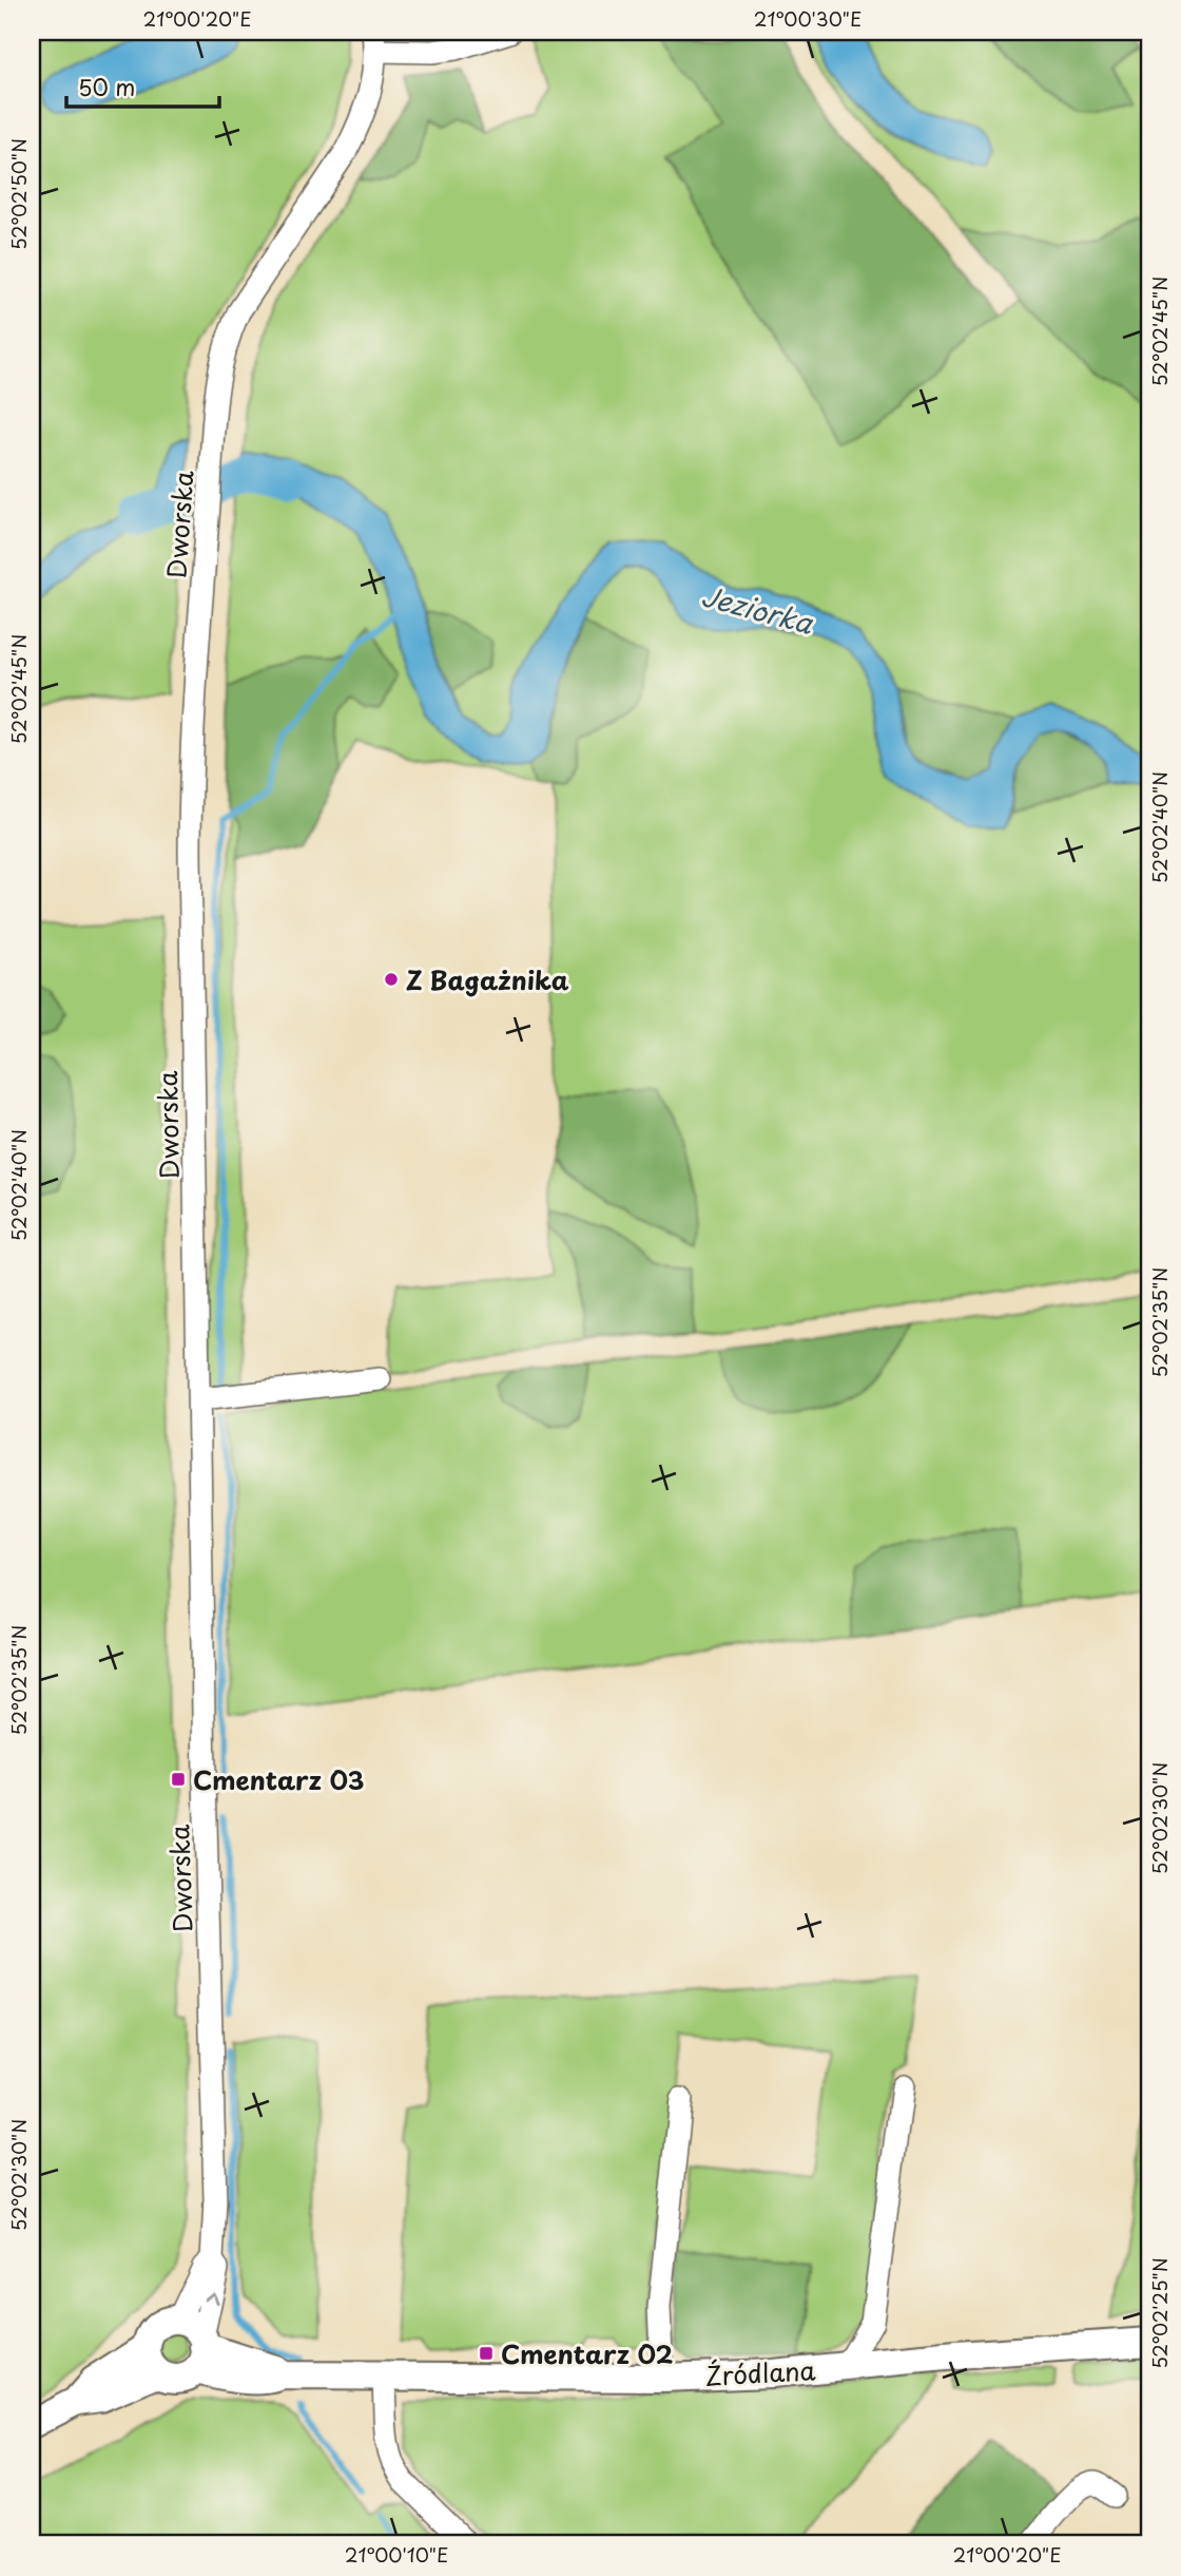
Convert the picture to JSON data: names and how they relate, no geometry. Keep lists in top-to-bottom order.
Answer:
{
  "streets": {
    "main road": ["Źródlana"],
    "street": ["Dworska"]
  },
  "crossings": [
    ["Dworska", "Źródlana"]
  ],
  "water": ["Jeziorka"],
  "places": {
    "other": ["Z Bagażnika"],
    "transit": ["Cmentarz 03", "Cmentarz 02"]
  },
  "scale_bar": "50 m",
  "coordinates": [
    "21°00'20\"E",
    "21°00'30\"E",
    "52°02'50\"N",
    "52°02'45\"N",
    "52°02'40\"N",
    "52°02'35\"N",
    "52°02'30\"N",
    "52°02'25\"N",
    "21°00'10\"E"
  ]
}
